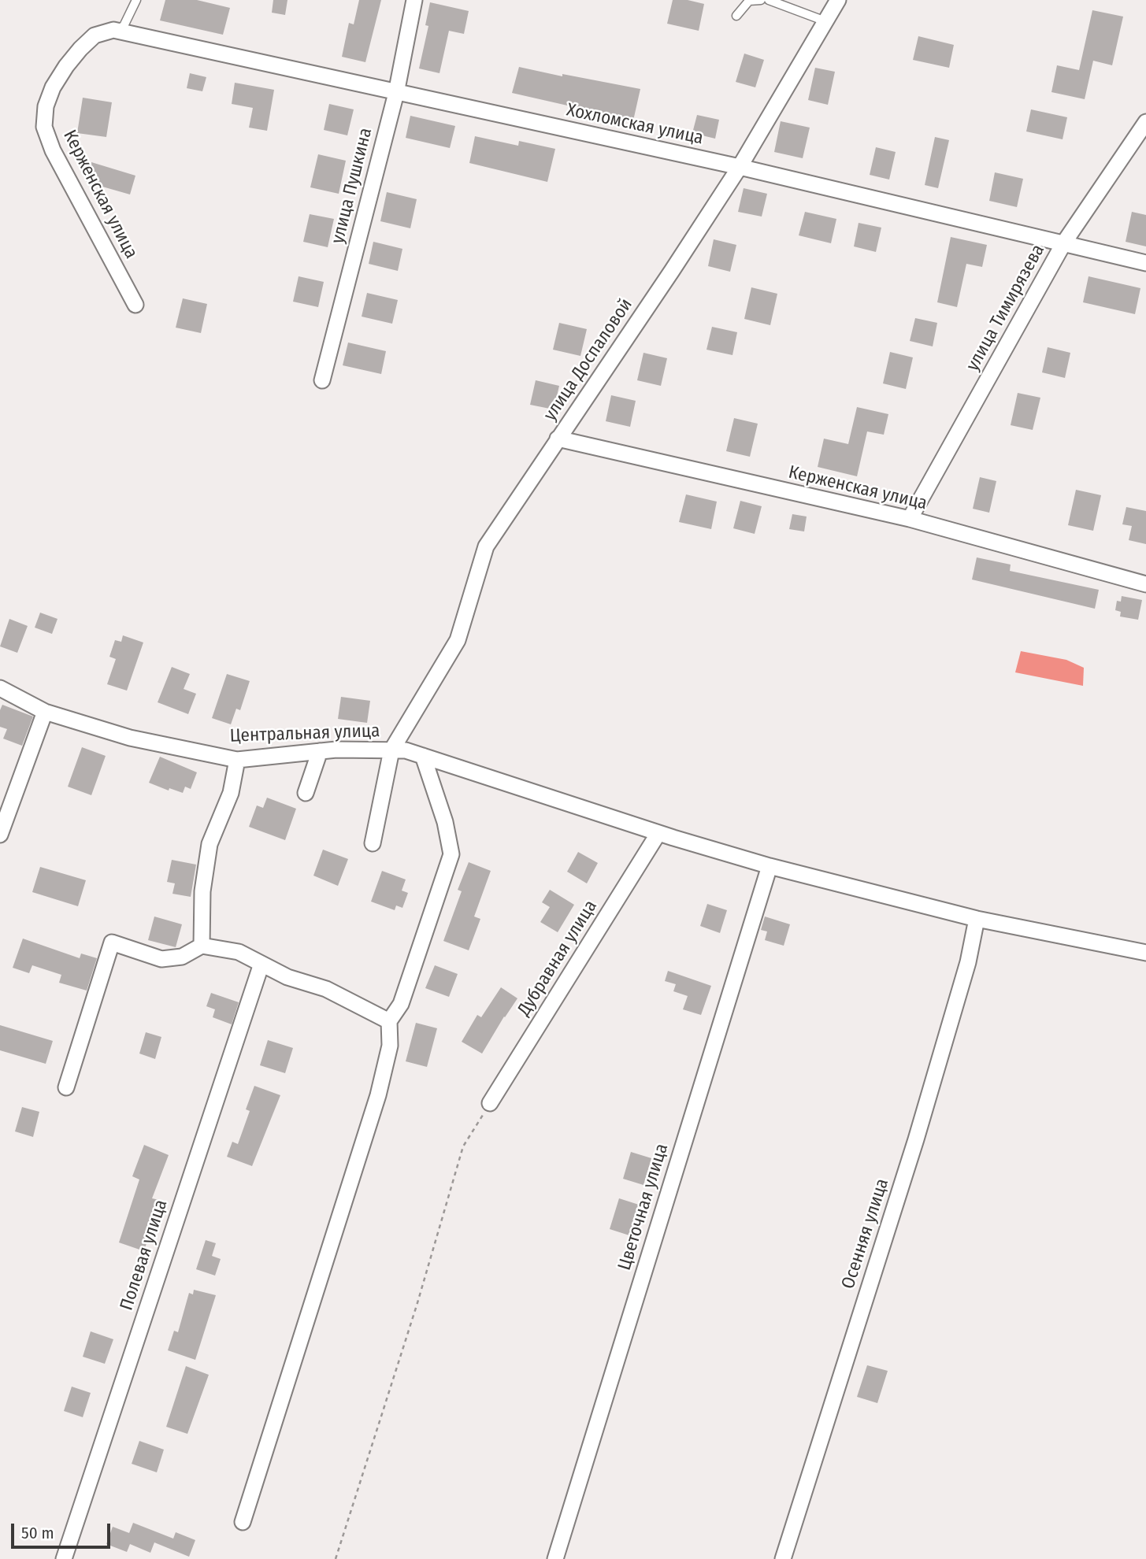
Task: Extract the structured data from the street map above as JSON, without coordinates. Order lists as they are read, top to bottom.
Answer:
{
  "streets": {
    "street": [
      "Хохломская улица",
      "улица Пушкина",
      "Керженская улица",
      "улица Тимирязева",
      "улица Доспаловой",
      "Центральная улица",
      "Дубравная улица",
      "Цветочная улица",
      "Осенняя улица",
      "Полевая улица"
    ]
  },
  "crossings": [
    ["Хохломская улица", "улица Пушкина"],
    ["Хохломская улица", "Керженская улица"],
    ["Хохломская улица", "улица Тимирязева"],
    ["Хохломская улица", "улица Доспаловой"],
    ["Керженская улица", "улица Тимирязева"],
    ["Керженская улица", "улица Доспаловой"],
    ["улица Доспаловой", "Центральная улица"],
    ["Центральная улица", "Дубравная улица"],
    ["Центральная улица", "Цветочная улица"],
    ["Центральная улица", "Осенняя улица"]
  ],
  "scale_bar": "50 m"
}
